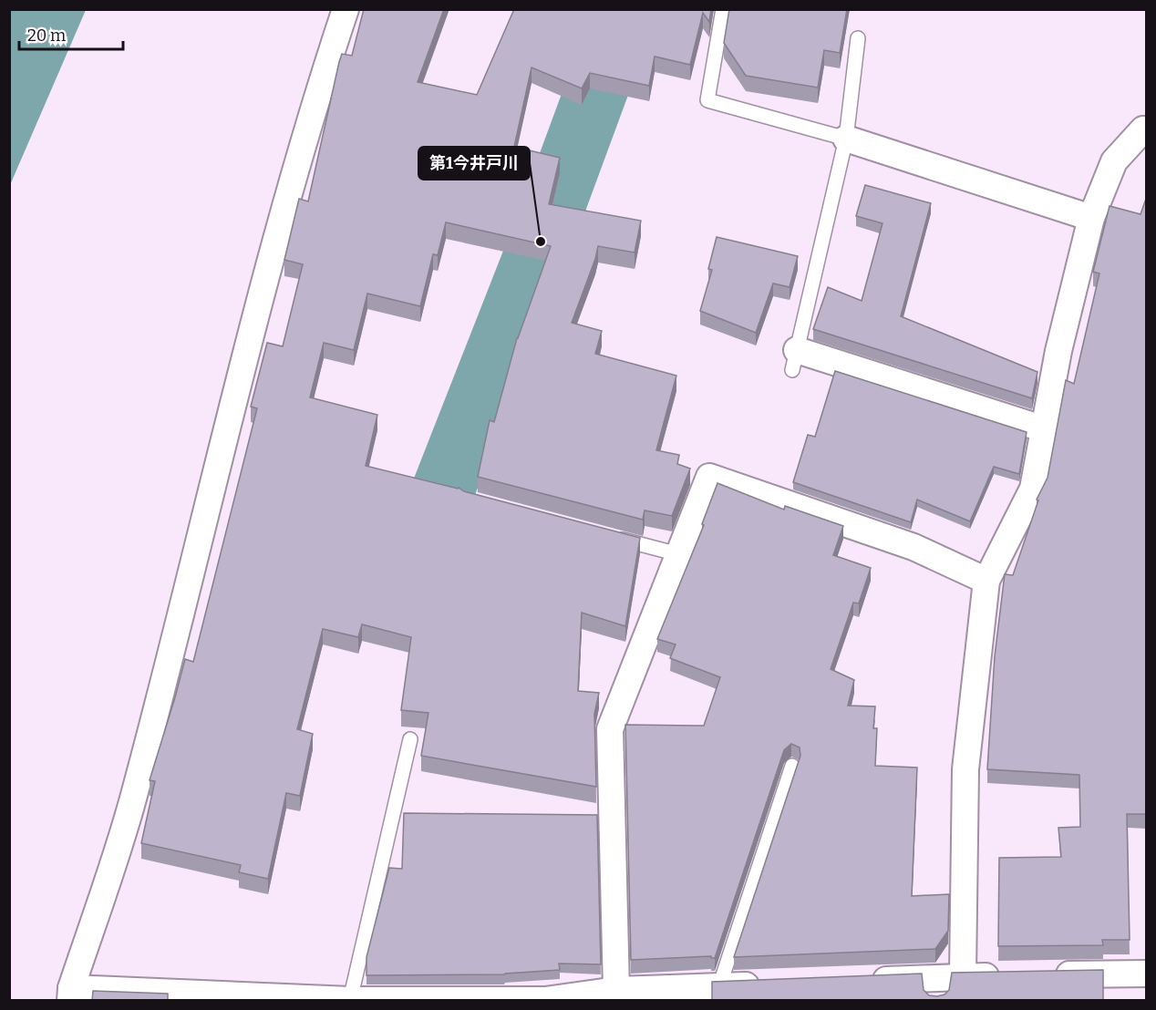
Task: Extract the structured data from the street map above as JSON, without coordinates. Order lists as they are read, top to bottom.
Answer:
{
  "places": ["第1今井戸川"],
  "scale_bar": "20 m"
}
